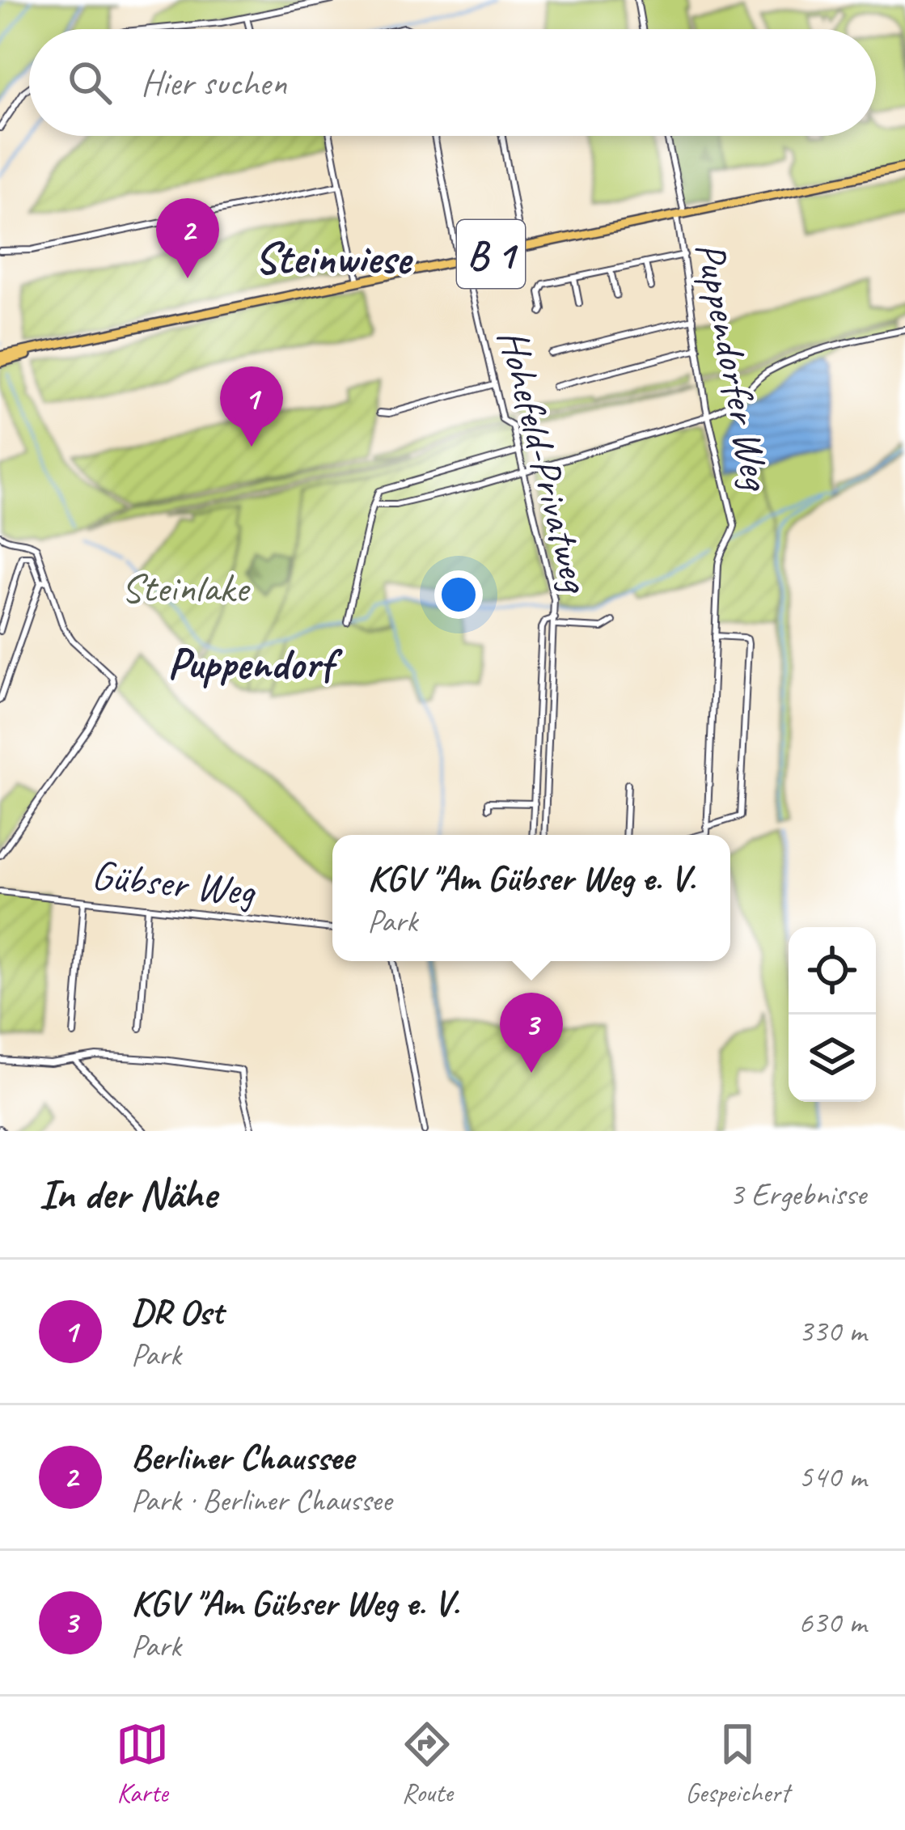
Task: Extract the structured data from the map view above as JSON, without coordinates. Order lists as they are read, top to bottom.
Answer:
{
  "streets": {
    "main road": ["B 1"],
    "street": ["Puppendorfer Weg", "Hohefeld-Privatweg", "Gübser Weg"]
  },
  "crossings": [
    ["B 1", "Puppendorfer Weg"],
    ["B 1", "Hohefeld-Privatweg"]
  ],
  "districts": ["Steinwiese", "Puppendorf"],
  "parks": ["Steinlake"],
  "page": {
    "search": "Hier suchen",
    "pins": ["2", "1", "3"],
    "popup": ["KGV \"Am Gübser Weg e. V.", "Park"],
    "heading": ["In der Nähe", "3 Ergebnisse"],
    "list": [
      {
        "mark": "1",
        "name": "DR Ost",
        "note": "Park",
        "value": "330 m"
      },
      {
        "mark": "2",
        "name": "Berliner Chaussee",
        "note": "Park · Berliner Chaussee",
        "value": "540 m"
      },
      {
        "mark": "3",
        "name": "KGV \"Am Gübser Weg e. V.",
        "note": "Park",
        "value": "630 m"
      }
    ],
    "nav": ["Karte", "Route", "Gespeichert"]
  }
}
